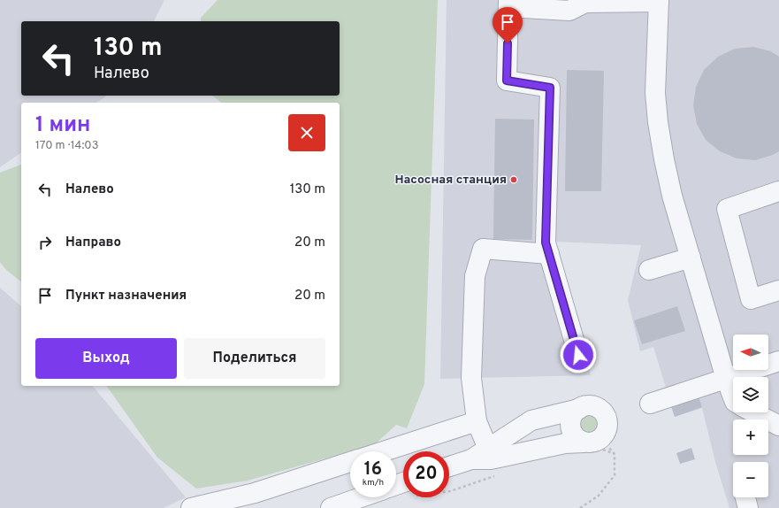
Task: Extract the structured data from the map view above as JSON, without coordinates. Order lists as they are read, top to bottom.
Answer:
{
  "places": ["Насосная станция"],
  "north": "left",
  "page": {
    "turn": ["130 m", "Налево"],
    "heading": ["1 мин", "170 m · 14:03"],
    "list": [
      {
        "name": "Налево",
        "value": "130 m"
      },
      {
        "name": "Направо",
        "value": "20 m"
      },
      {
        "name": "Пункт назначения",
        "value": "20 m"
      }
    ],
    "buttons": ["Выход", "Поделиться"],
    "map_buttons": ["+", "−"],
    "speed": "16 km/h",
    "limit": "20"
  }
}
